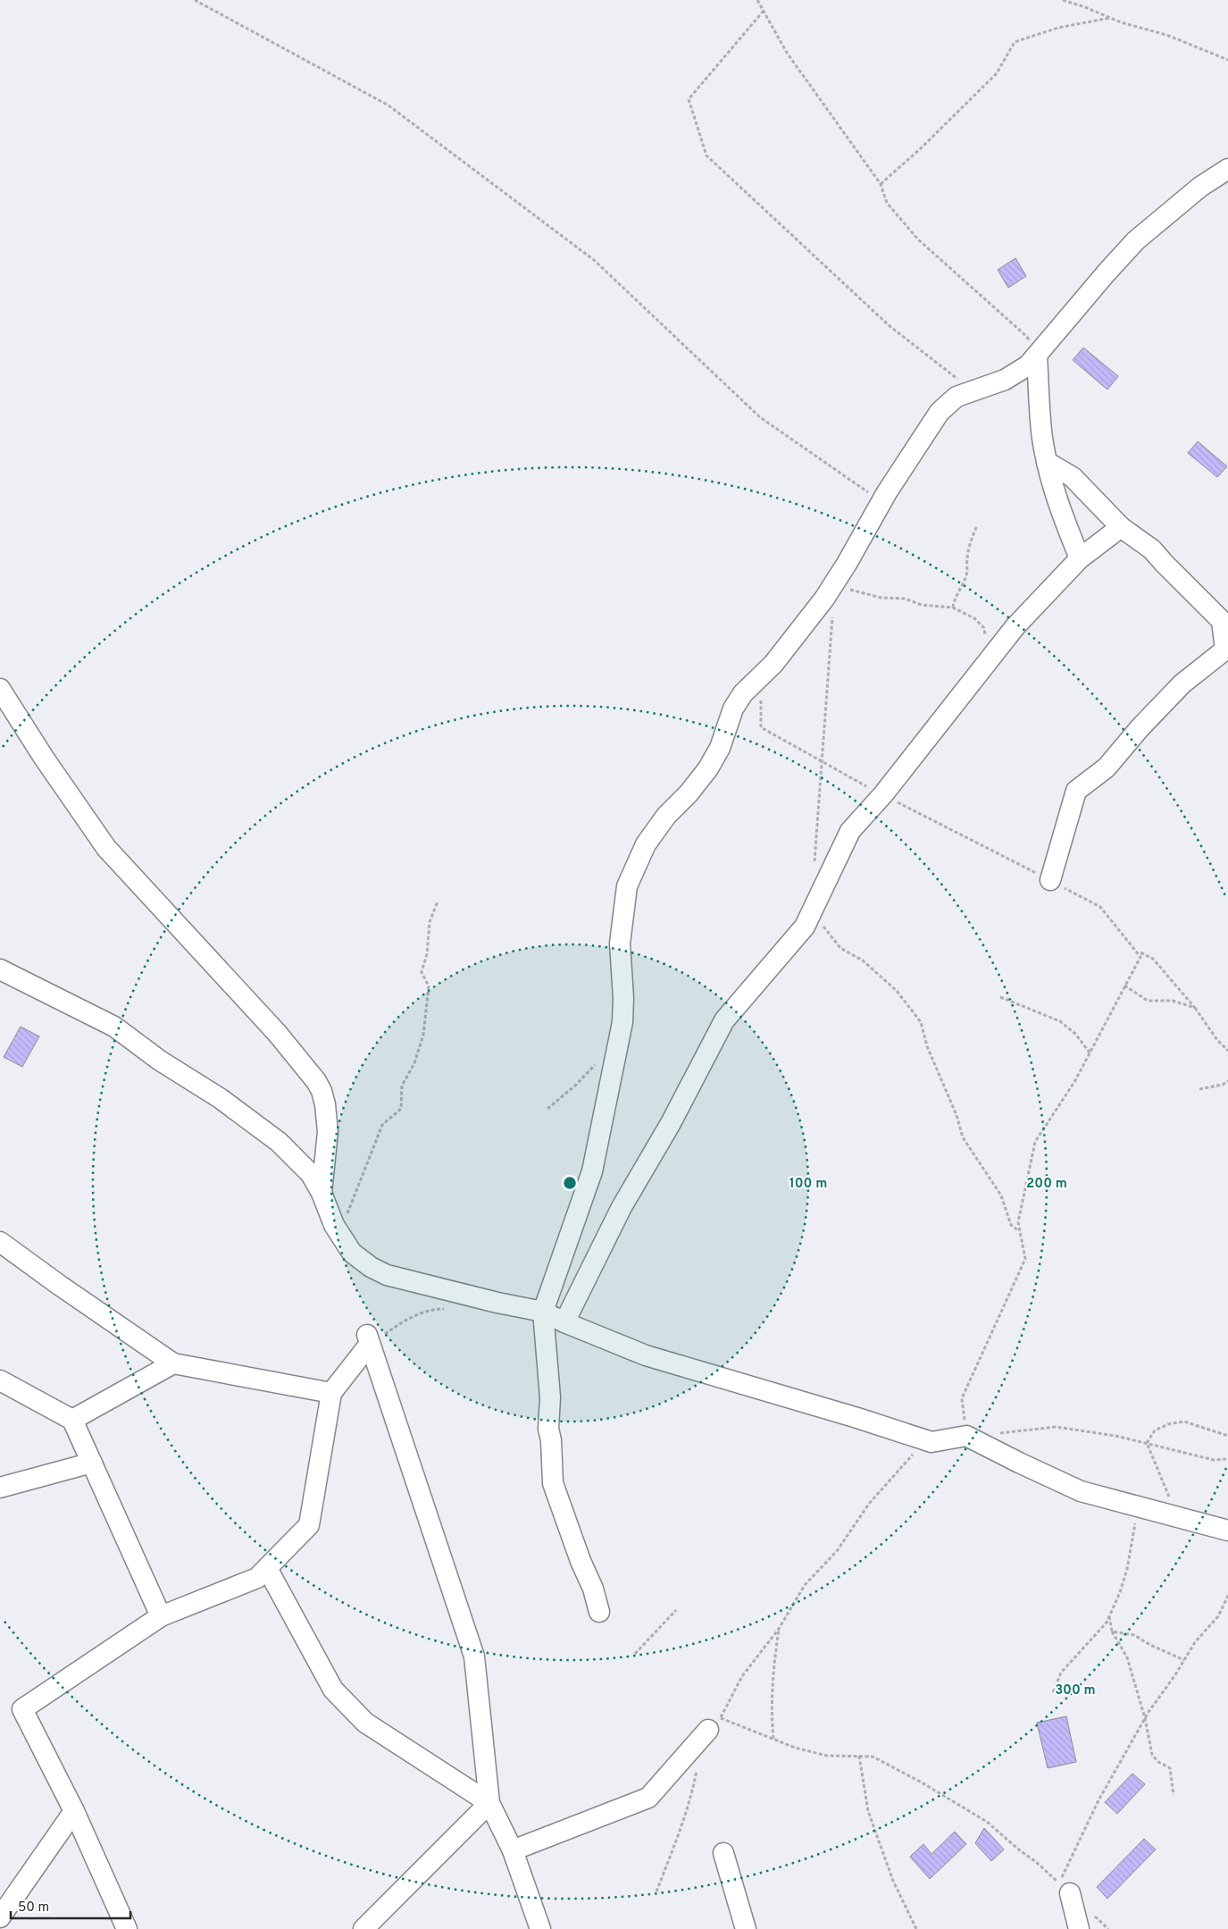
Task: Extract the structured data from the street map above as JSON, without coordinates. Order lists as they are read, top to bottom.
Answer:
{
  "scale_bar": "50 m",
  "rings": ["100 m", "200 m", "300 m"]
}
